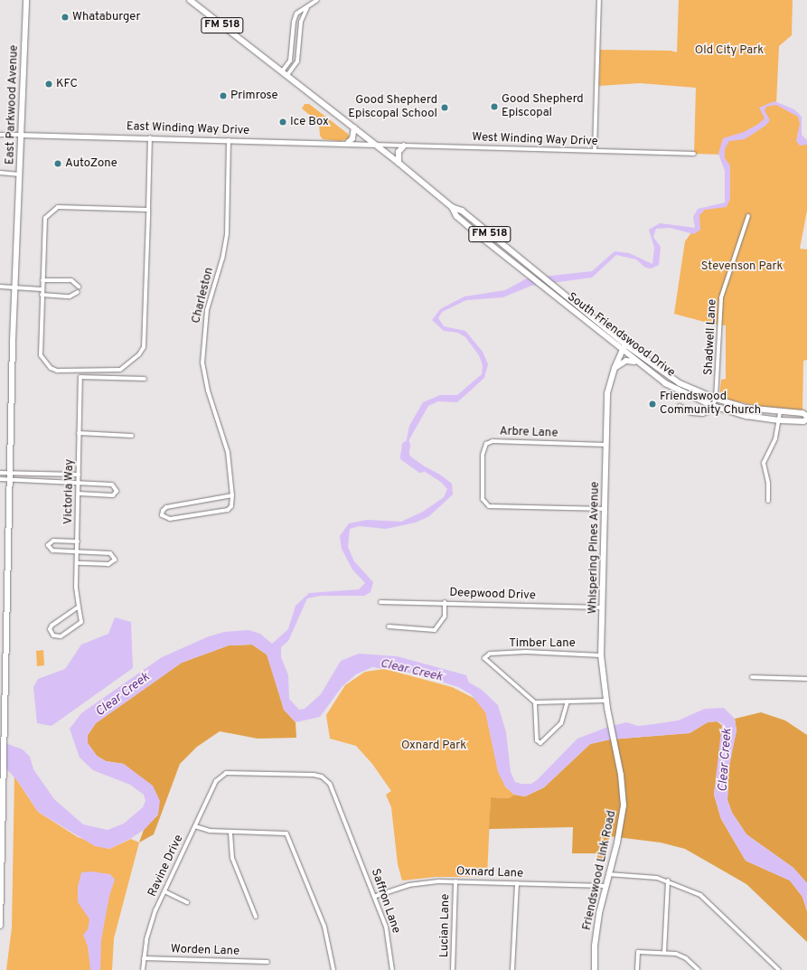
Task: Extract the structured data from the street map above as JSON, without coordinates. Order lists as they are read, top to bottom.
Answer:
{
  "streets": {
    "main road": [
      "FM 518",
      "East Parkwood Avenue",
      "South Friendswood Drive",
      "Whispering Pines Avenue",
      "Friendswood Link Road"
    ],
    "street": [
      "East Winding Way Drive",
      "West Winding Way Drive",
      "Charleston",
      "Shadwell Lane",
      "Arbre Lane",
      "Victoria Way",
      "Deepwood Drive",
      "Timber Lane",
      "Ravine Drive",
      "Oxnard Lane",
      "Saffron Lane",
      "Lucian Lane",
      "Worden Lane"
    ]
  },
  "crossings": [
    ["East Parkwood Avenue", "East Winding Way Drive"],
    ["East Winding Way Drive", "West Winding Way Drive"],
    ["East Winding Way Drive", "Charleston"],
    ["East Winding Way Drive", "South Friendswood Drive"],
    ["West Winding Way Drive", "South Friendswood Drive"],
    ["South Friendswood Drive", "Shadwell Lane"],
    ["South Friendswood Drive", "Whispering Pines Avenue"],
    ["Arbre Lane", "Whispering Pines Avenue"],
    ["Whispering Pines Avenue", "Deepwood Drive"],
    ["Whispering Pines Avenue", "Timber Lane"],
    ["Whispering Pines Avenue", "Friendswood Link Road"],
    ["Ravine Drive", "Saffron Lane"],
    ["Ravine Drive", "Worden Lane"],
    ["Friendswood Link Road", "Oxnard Lane"],
    ["Oxnard Lane", "Saffron Lane"],
    ["Oxnard Lane", "Lucian Lane"]
  ],
  "water": ["Clear Creek"],
  "parks": ["Old City Park", "Stevenson Park", "Oxnard Park"],
  "places": [
    "Whataburger",
    "KFC",
    "Primrose",
    "Good Shepherd Episcopal",
    "Good Shepherd Episcopal School",
    "Ice Box",
    "AutoZone",
    "Friendswood Community Church"
  ]
}
